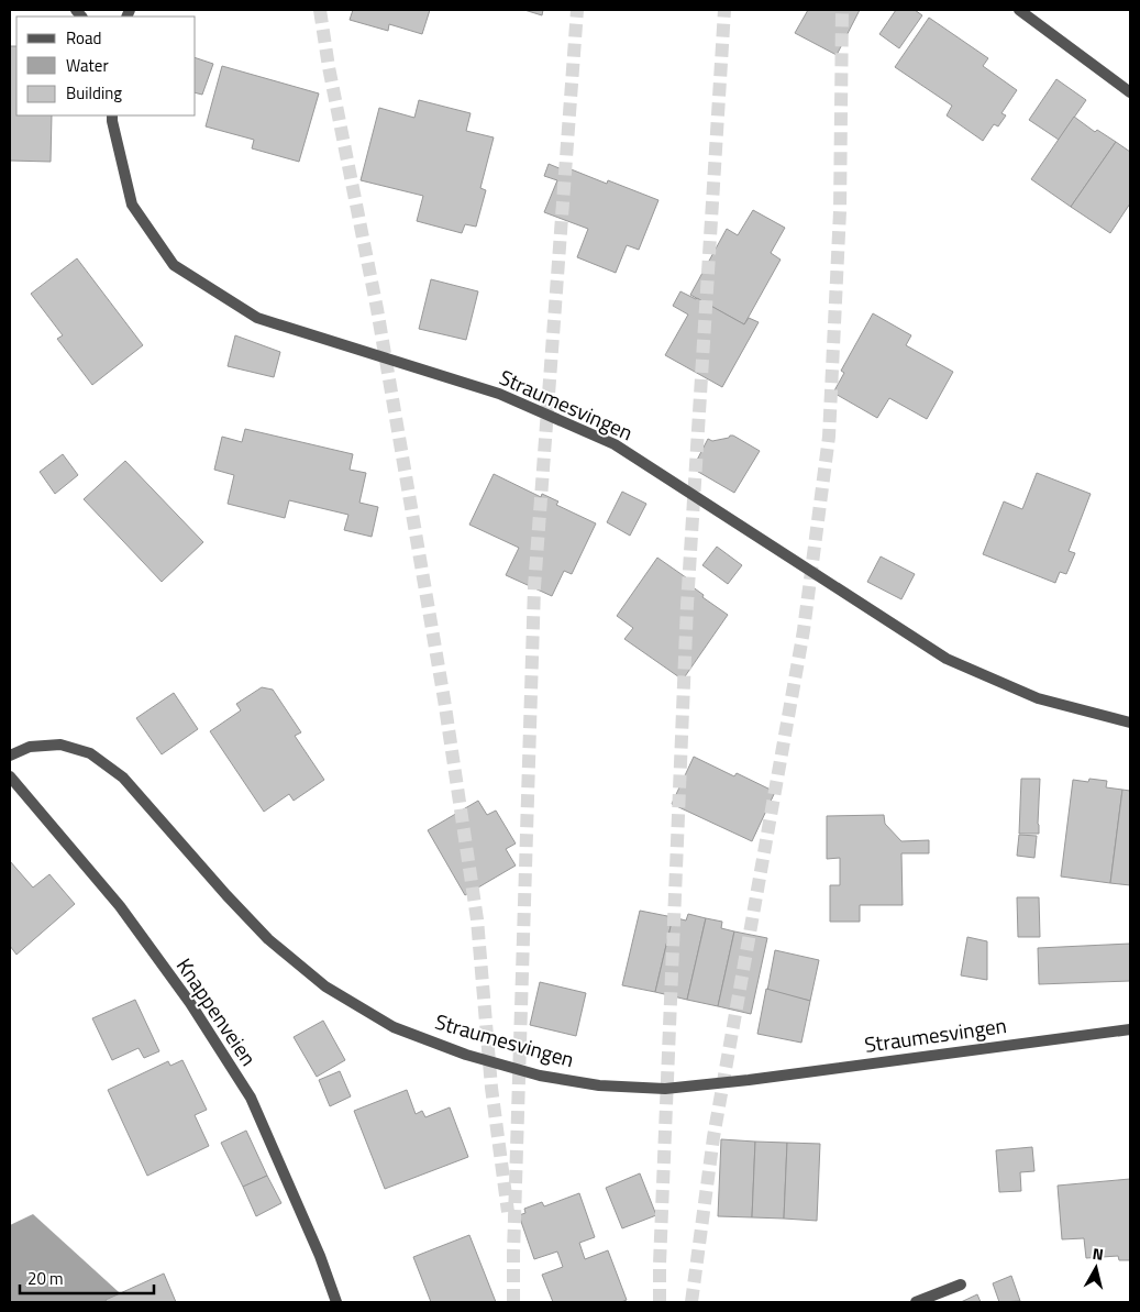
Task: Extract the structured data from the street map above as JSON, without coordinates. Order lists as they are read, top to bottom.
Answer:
{
  "streets": {
    "street": ["Straumesvingen", "Knappenveien"]
  },
  "legend": ["Road", "Water", "Building"],
  "scale_bar": "20 m",
  "north": "top"
}
